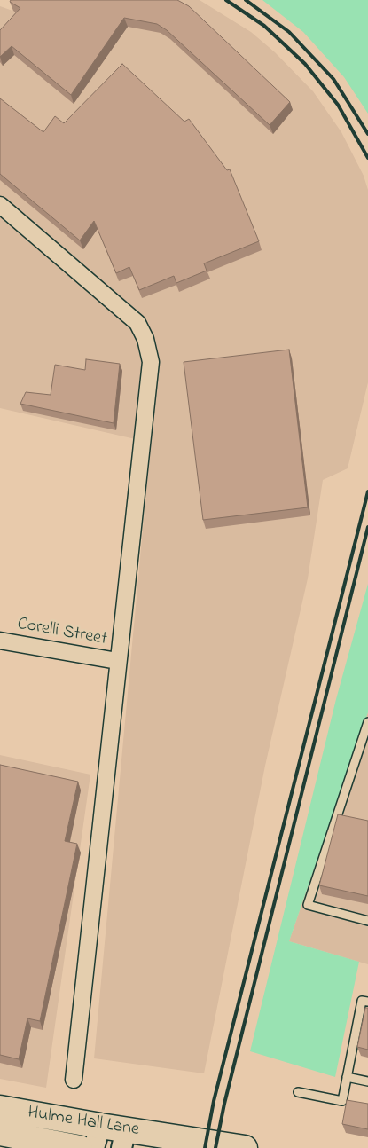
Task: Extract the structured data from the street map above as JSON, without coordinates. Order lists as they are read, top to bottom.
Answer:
{
  "streets": {
    "highway": ["Hulme Hall Lane"],
    "street": ["Corelli Street"]
  }
}
